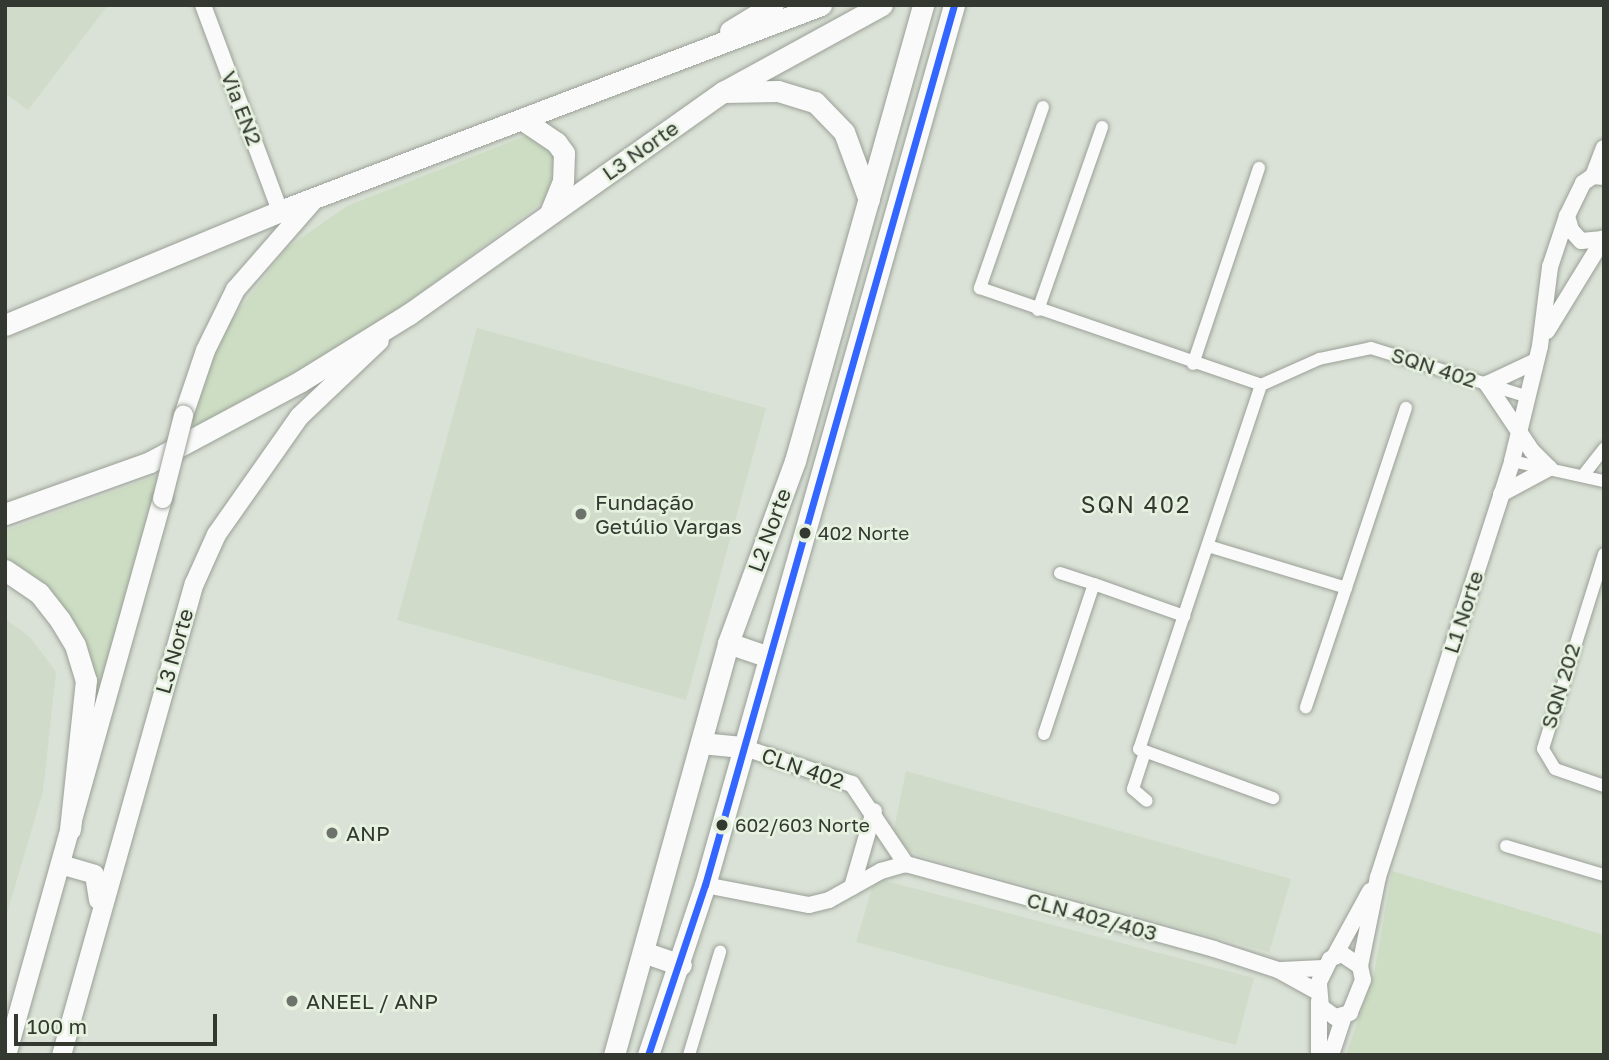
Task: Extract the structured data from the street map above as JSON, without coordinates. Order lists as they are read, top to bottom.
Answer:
{
  "streets": {
    "main road": ["L3 Norte", "L2 Norte"],
    "street": [
      "Via EN2",
      "SQN 402",
      "L1 Norte",
      "SQN 202",
      "CLN 402",
      "CLN 402/403"
    ]
  },
  "crossings": [
    ["SQN 402", "L1 Norte"],
    ["L2 Norte", "CLN 402"],
    ["L1 Norte", "CLN 402/403"],
    ["CLN 402", "CLN 402/403"]
  ],
  "districts": ["SQN 402"],
  "places": [
    "Fundação Getúlio Vargas",
    "402 Norte",
    "602/603 Norte",
    "ANP",
    "ANEEL / ANP"
  ],
  "scale_bar": "100 m"
}
